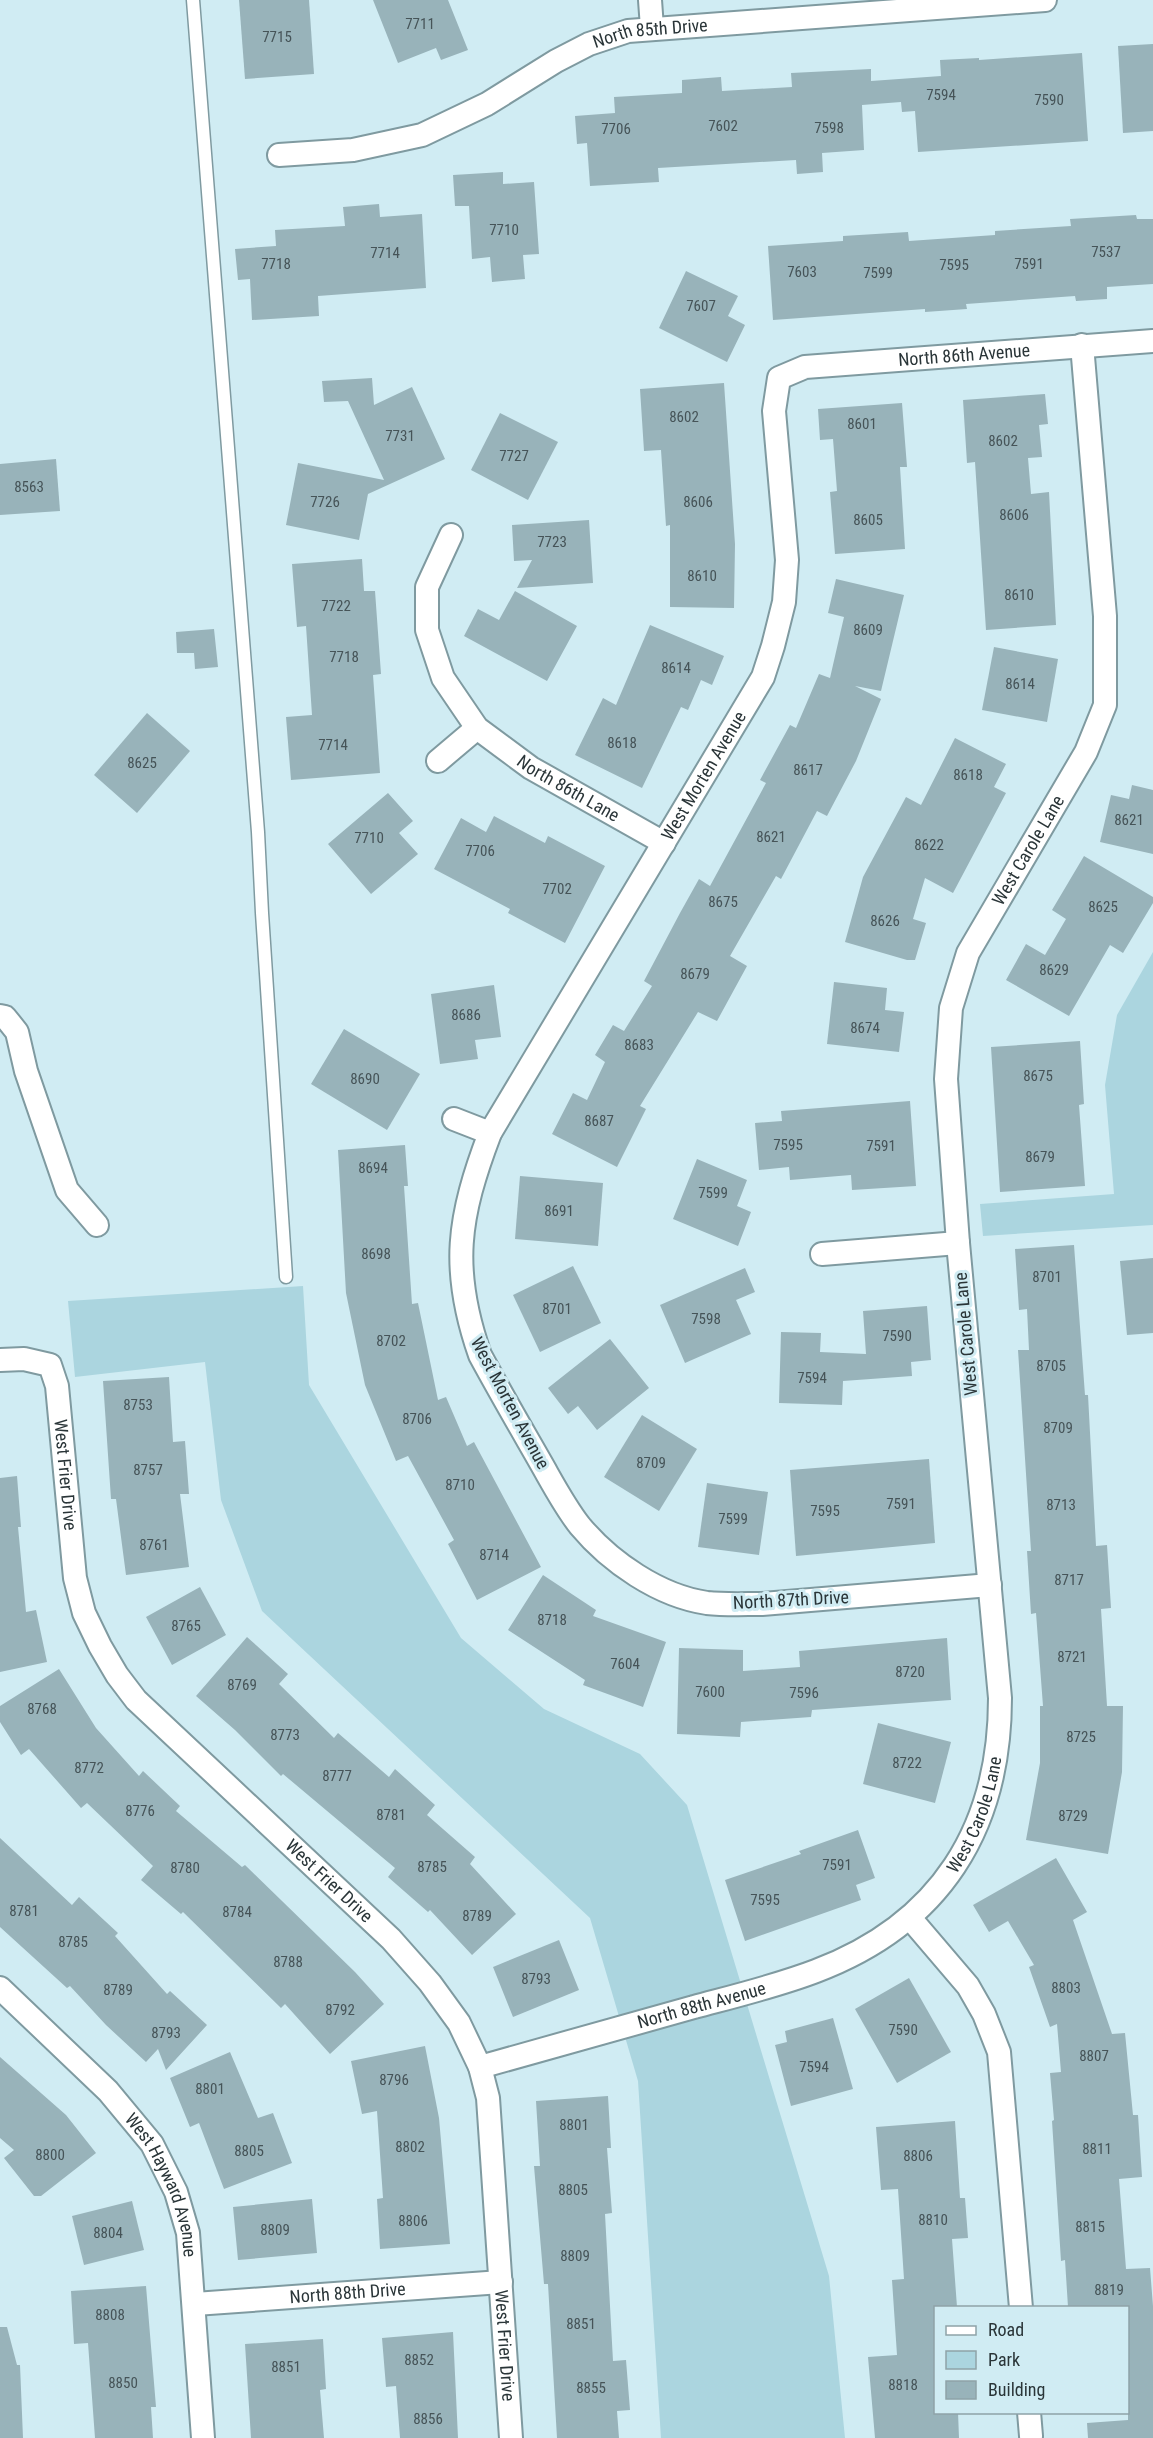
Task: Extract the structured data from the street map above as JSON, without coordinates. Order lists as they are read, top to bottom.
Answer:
{
  "streets": {
    "street": [
      "North 85th Drive",
      "North 86th Avenue",
      "West Morten Avenue",
      "North 86th Lane",
      "West Carole Lane",
      "West Frier Drive",
      "North 87th Drive",
      "North 88th Avenue",
      "West Hayward Avenue",
      "North 88th Drive"
    ]
  },
  "crossings": [
    ["North 86th Avenue", "West Morten Avenue"],
    ["North 86th Avenue", "West Carole Lane"],
    ["West Morten Avenue", "North 86th Lane"],
    ["West Morten Avenue", "North 87th Drive"],
    ["West Carole Lane", "North 87th Drive"],
    ["West Carole Lane", "North 88th Avenue"],
    ["West Frier Drive", "North 88th Avenue"],
    ["West Frier Drive", "North 88th Drive"],
    ["West Hayward Avenue", "North 88th Drive"]
  ],
  "house_numbers": [
    "7711",
    "7715",
    "7594",
    "7590",
    "7602",
    "7598",
    "7706",
    "7710",
    "7537",
    "7714",
    "7718",
    "7591",
    "7595",
    "7603",
    "7599",
    "7607",
    "8602",
    "8601",
    "7731",
    "8602",
    "7727",
    "8563",
    "7726",
    "8606",
    "8606",
    "8605",
    "7723",
    "8610",
    "8610",
    "7722",
    "8609",
    "7718",
    "8614",
    "8614",
    "8618",
    "7714",
    "8625",
    "8617",
    "8618",
    "8621",
    "8621",
    "7710",
    "8622",
    "7706",
    "7702",
    "8675",
    "8625",
    "8626",
    "8629",
    "8679",
    "8686",
    "8674",
    "8683",
    "8675",
    "8690",
    "8687",
    "7595",
    "7591",
    "8679",
    "8694",
    "7599",
    "8691",
    "8698",
    "8701",
    "8701",
    "7598",
    "7590",
    "8702",
    "8705",
    "7594",
    "8753",
    "8706",
    "8709",
    "8709",
    "8757",
    "8710",
    "7591",
    "8713",
    "7595",
    "7599",
    "8761",
    "8714",
    "8717",
    "8718",
    "8765",
    "8721",
    "7604",
    "8720",
    "8769",
    "7600",
    "7596",
    "8768",
    "8773",
    "8725",
    "8722",
    "8772",
    "8777",
    "8776",
    "8781",
    "8729",
    "7591",
    "8785",
    "8780",
    "7595",
    "8781",
    "8784",
    "8789",
    "8785",
    "8788",
    "8793",
    "8803",
    "8789",
    "8792",
    "7590",
    "8793",
    "8807",
    "7594",
    "8796",
    "8801",
    "8801",
    "8802",
    "8811",
    "8805",
    "8800",
    "8806",
    "8805",
    "8810",
    "8806",
    "8815",
    "8809",
    "8804",
    "8809",
    "8819",
    "8808",
    "8851",
    "8852",
    "8851",
    "8850",
    "8818",
    "8855",
    "8856"
  ],
  "legend": ["Road", "Park", "Building"]
}
